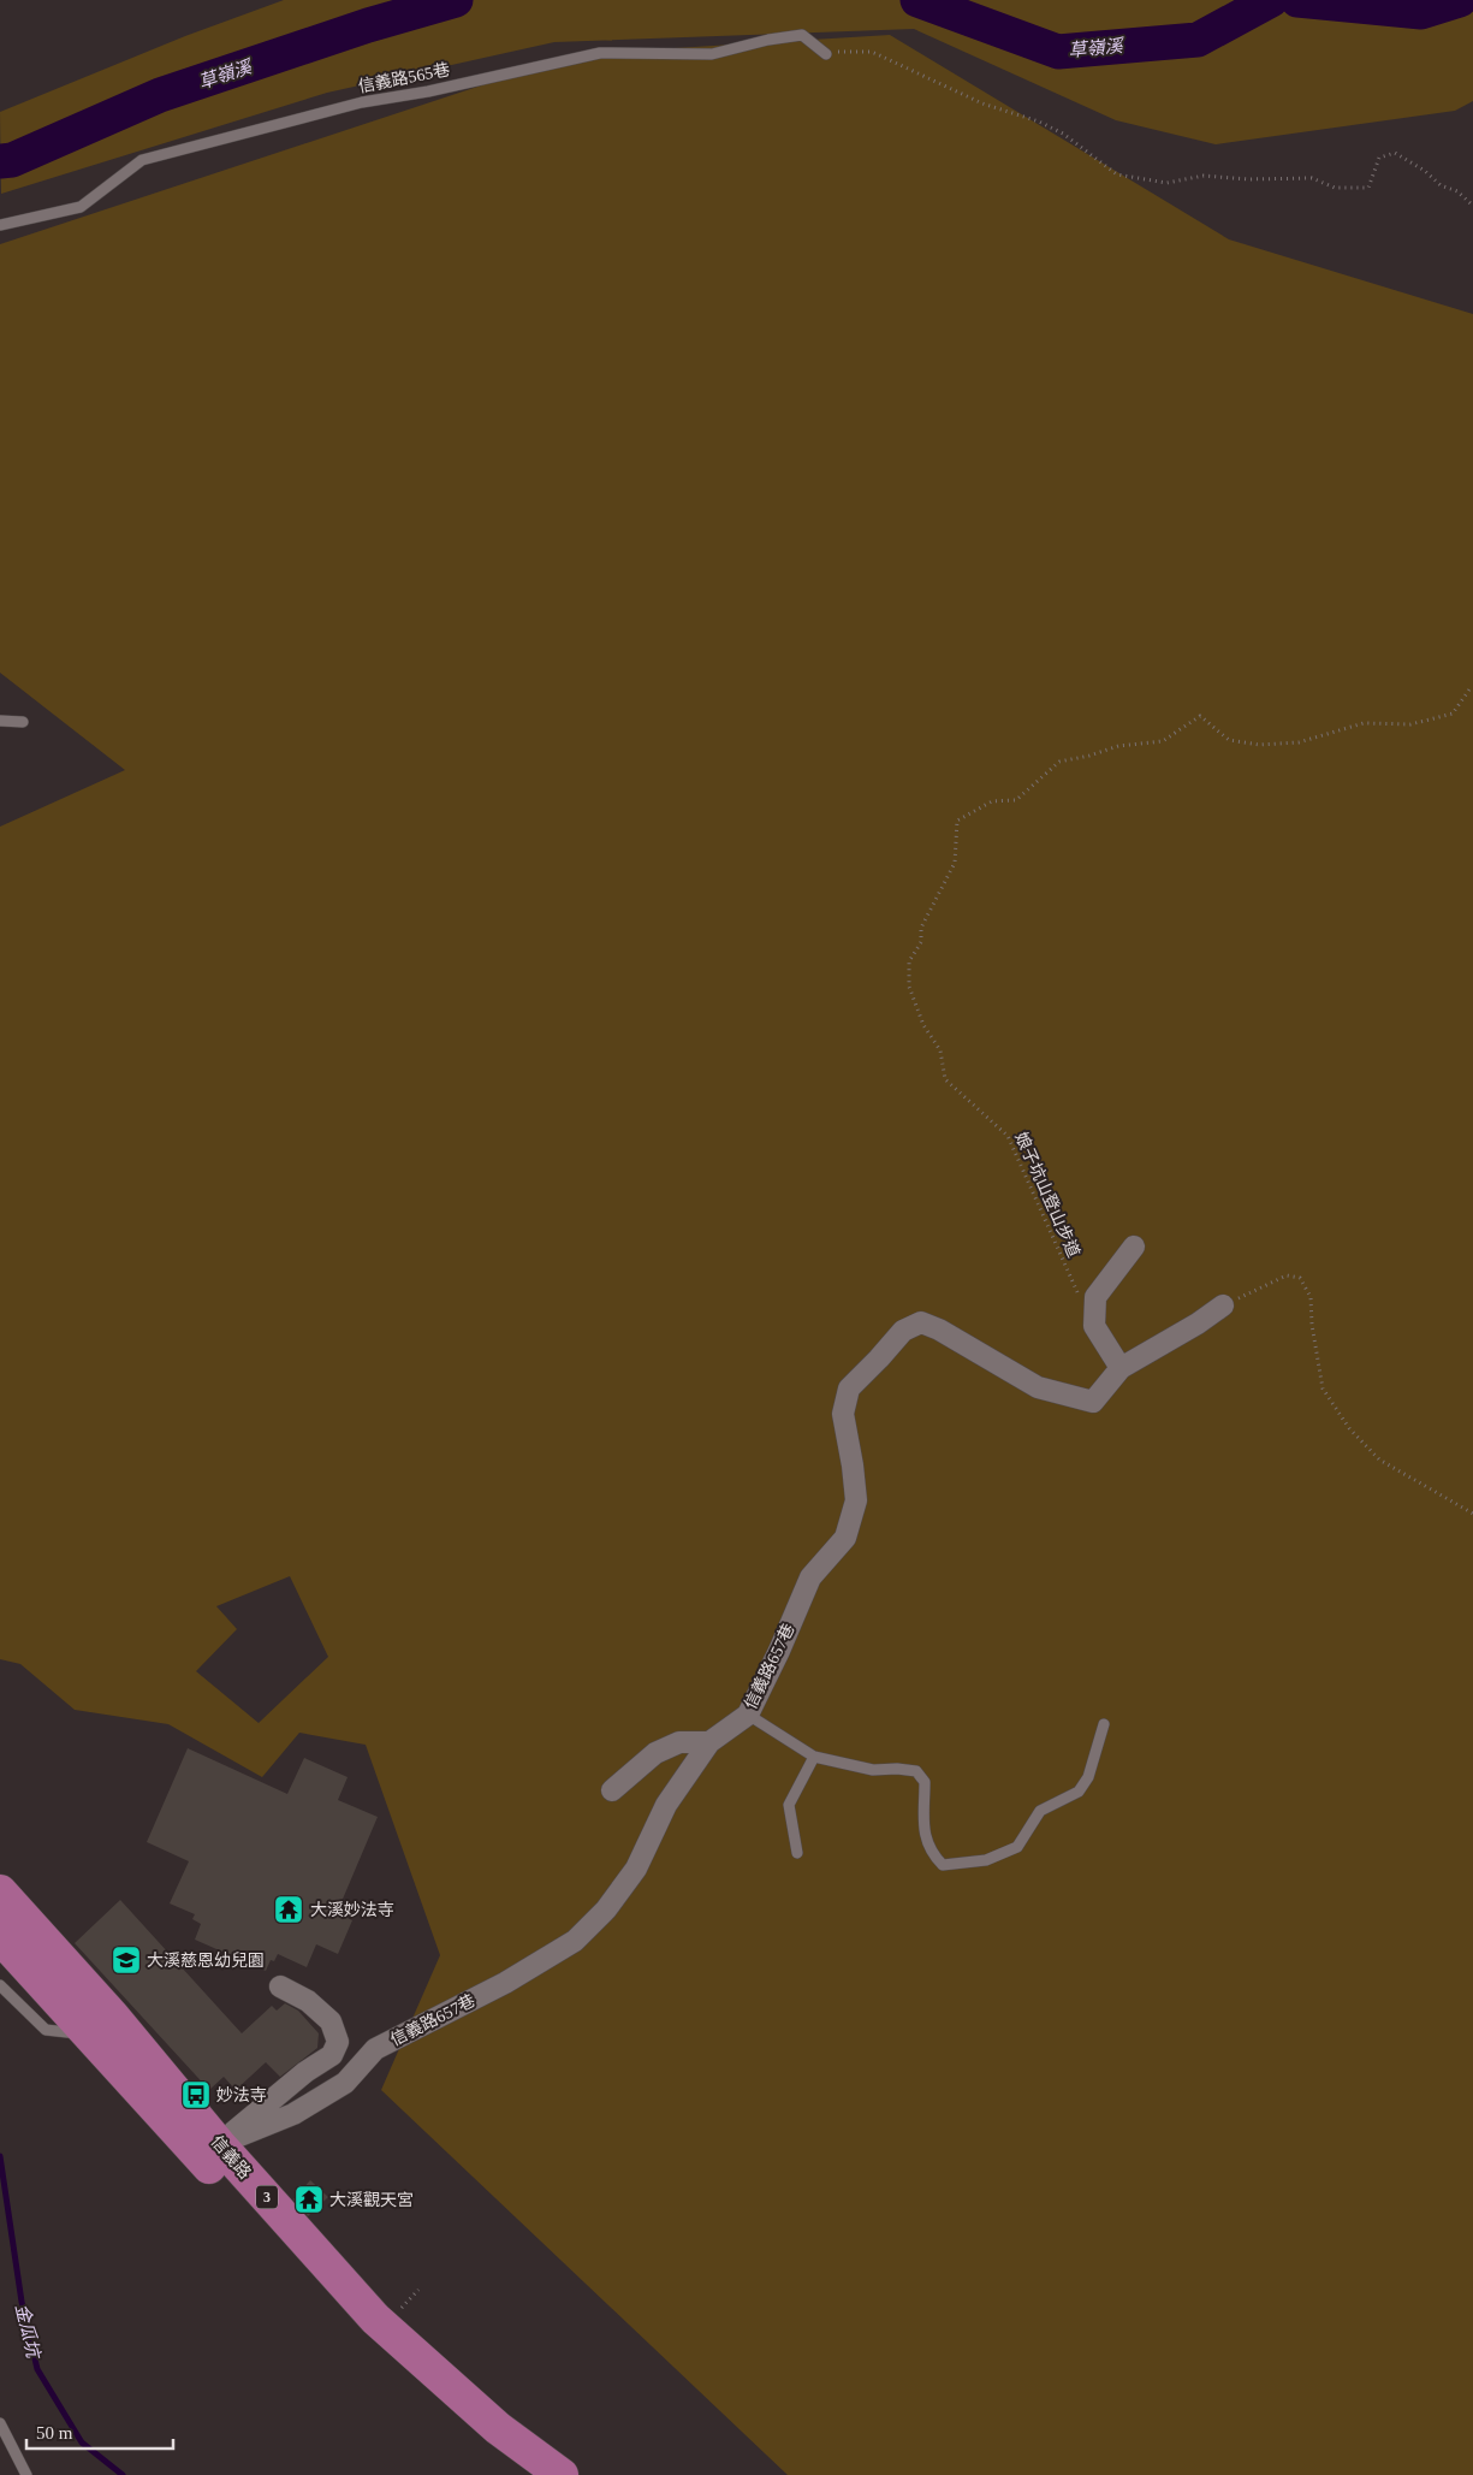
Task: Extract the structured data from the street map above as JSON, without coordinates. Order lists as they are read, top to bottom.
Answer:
{
  "streets": {
    "main road": ["信義路", "3"],
    "street": ["信義路657巷"],
    "lane": ["信義路565巷"],
    "path": ["娘子坑山登山步道"]
  },
  "crossings": [
    ["信義路657巷", "信義路"]
  ],
  "water": ["草嶺溪", "金瓜坑"],
  "places": {
    "temple": ["大溪妙法寺", "大溪觀天宮"],
    "school or university": ["大溪慈恩幼兒園"],
    "bus stop": ["妙法寺"]
  },
  "scale_bar": "50 m"
}
